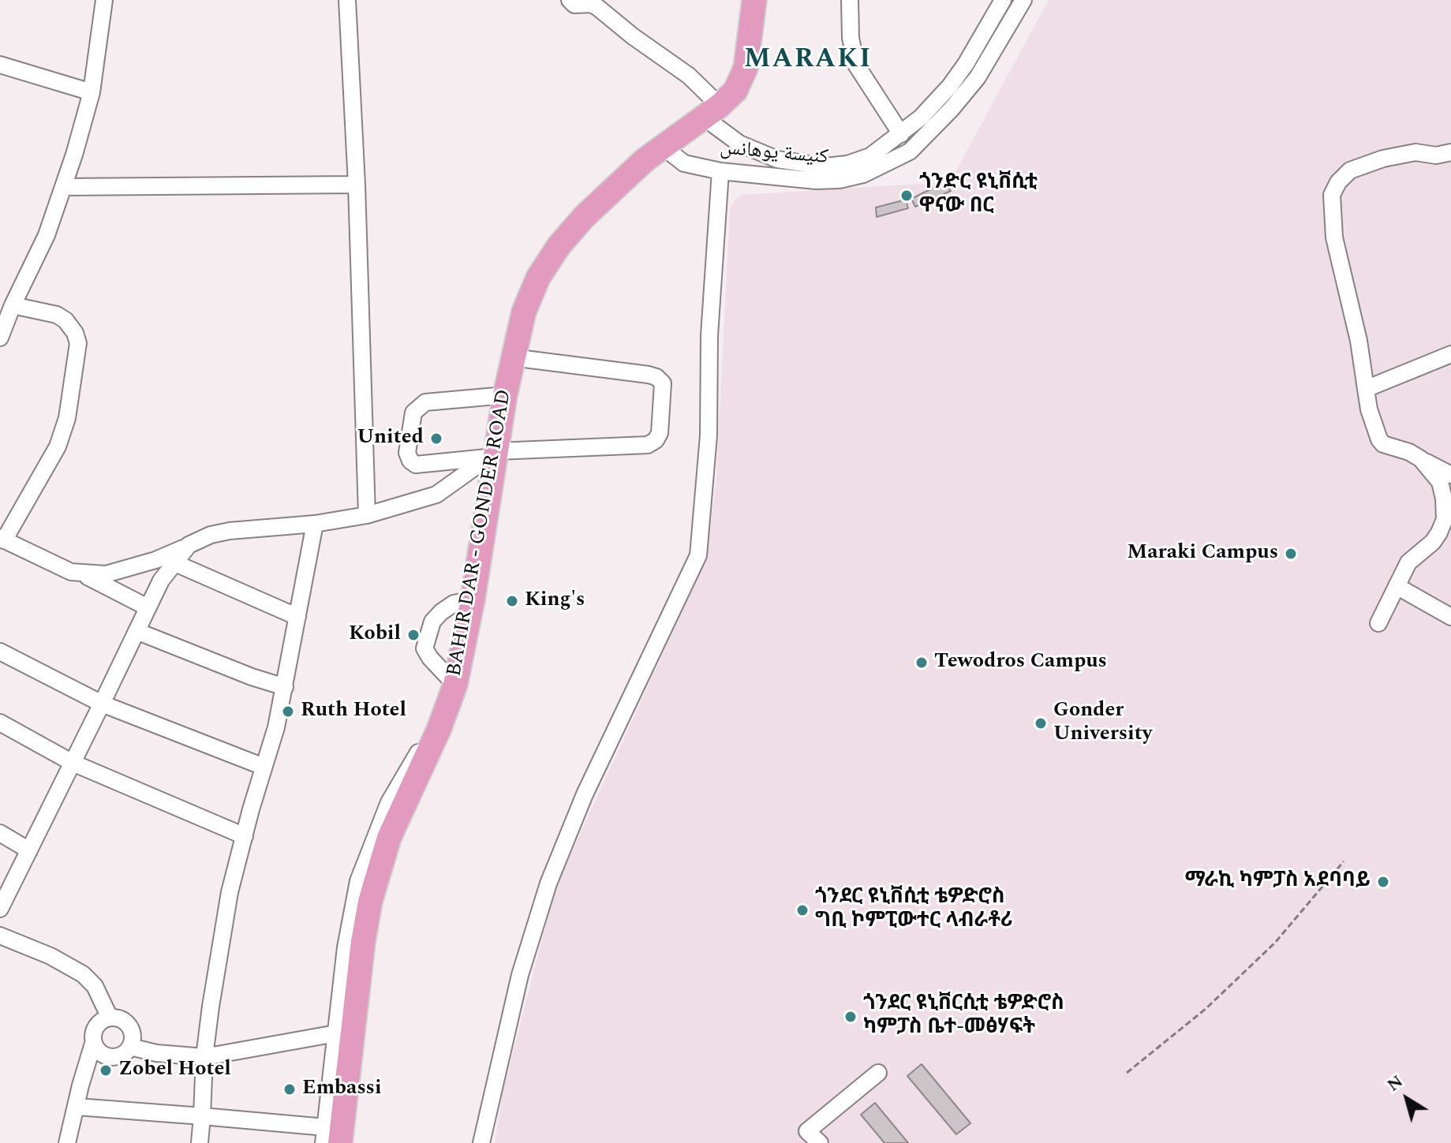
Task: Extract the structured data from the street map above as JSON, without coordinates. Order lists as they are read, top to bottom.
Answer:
{
  "streets": {
    "highway": ["BAHIR DAR - GONDER ROAD"],
    "street": ["كنيسة يوهانس"]
  },
  "crossings": [
    ["كنيسة يوهانس", "BAHIR DAR - GONDER ROAD"]
  ],
  "districts": ["MARAKI"],
  "places": [
    "ጎንድር ዩኒቨሲቲ ዋናው በር",
    "United",
    "Maraki Campus",
    "King's",
    "Kobil",
    "Tewodros Campus",
    "Ruth Hotel",
    "Gonder University",
    "ማራኪ ካምፓስ አደባባይ",
    "ጎንደር ዩኒቨሲቲ ቴዎድሮስ ግቢ ኮምፒውተር ላብራቶሪ",
    "ጎንደር ዩኒቨርሲቲ ቴዎድሮስ ካምፓስ ቤተ-መፅሃፍት",
    "Zobel Hotel",
    "Embassi"
  ],
  "north": "top left"
}
